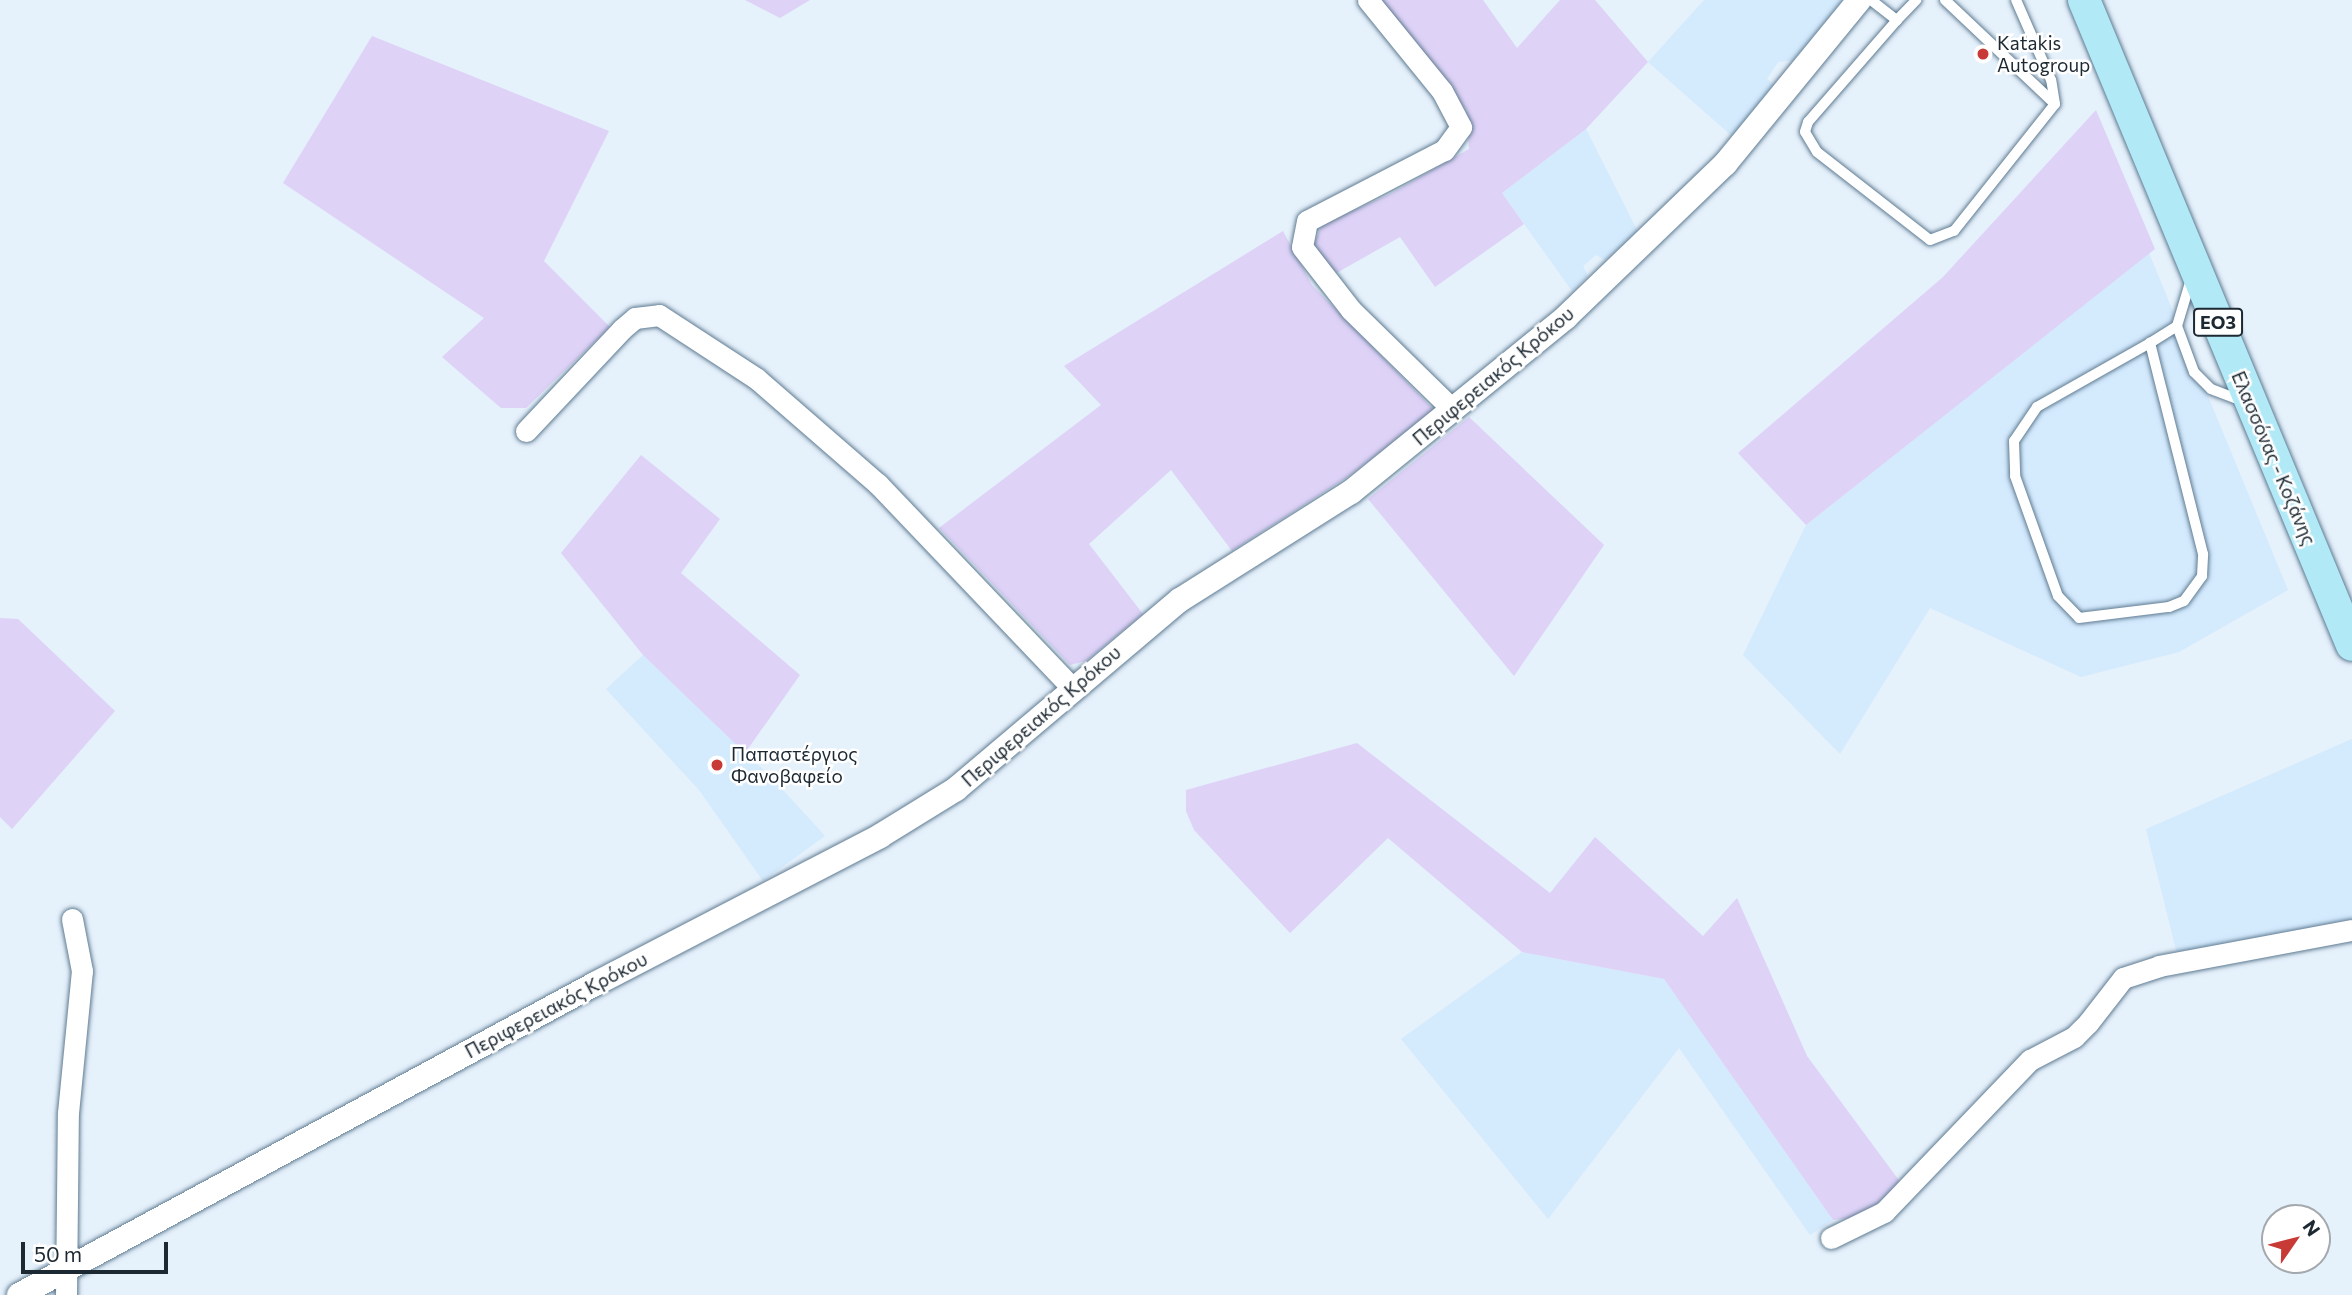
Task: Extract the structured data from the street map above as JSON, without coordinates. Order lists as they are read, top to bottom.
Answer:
{
  "streets": {
    "main road": ["ΕΟ3", "Ελασσόνας - Κοζάνης"],
    "street": ["Περιφερειακός Κρόκου"]
  },
  "places": ["Katakis Autogroup", "Παπαστέργιος Φανοβαφείο"],
  "scale_bar": "50 m",
  "north": "top right"
}
